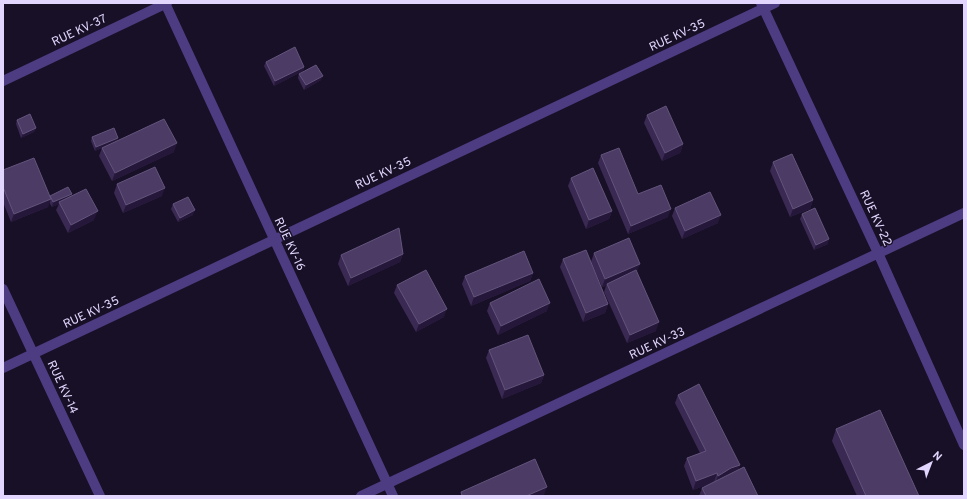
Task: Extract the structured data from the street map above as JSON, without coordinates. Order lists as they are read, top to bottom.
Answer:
{
  "streets": {
    "street": [
      "RUE KV-37",
      "RUE KV-35",
      "RUE KV-22",
      "RUE KV-16",
      "RUE KV-33",
      "RUE KV-14"
    ]
  },
  "crossings": [
    ["RUE KV-37", "RUE KV-16"],
    ["RUE KV-35", "RUE KV-22"],
    ["RUE KV-35", "RUE KV-16"],
    ["RUE KV-35", "RUE KV-14"],
    ["RUE KV-22", "RUE KV-33"],
    ["RUE KV-16", "RUE KV-33"]
  ],
  "north": "top right"
}
